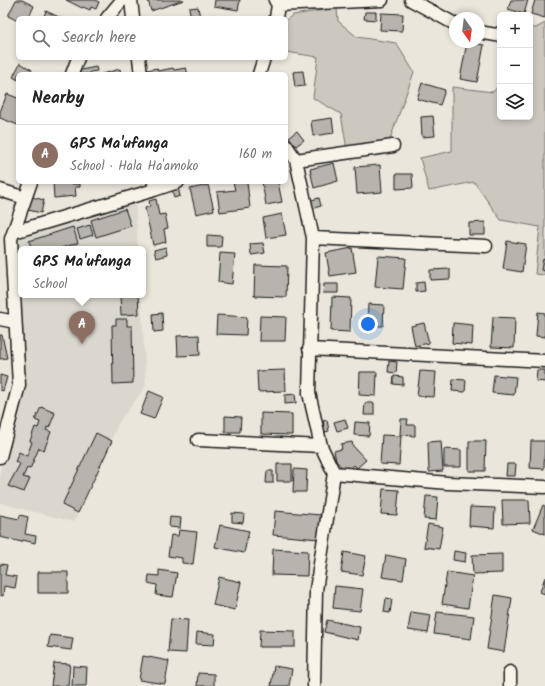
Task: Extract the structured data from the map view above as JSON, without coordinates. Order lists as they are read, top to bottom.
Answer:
{
  "north": "bottom",
  "page": {
    "map_buttons": ["+", "−"],
    "search": "Search here",
    "heading": "Nearby",
    "list": [
      {
        "mark": "A",
        "name": "GPS Ma'ufanga",
        "note": "School · Hala Ha'amoko",
        "value": "160 m"
      }
    ],
    "popup": ["GPS Ma'ufanga", "School"],
    "pins": "A"
  }
}
